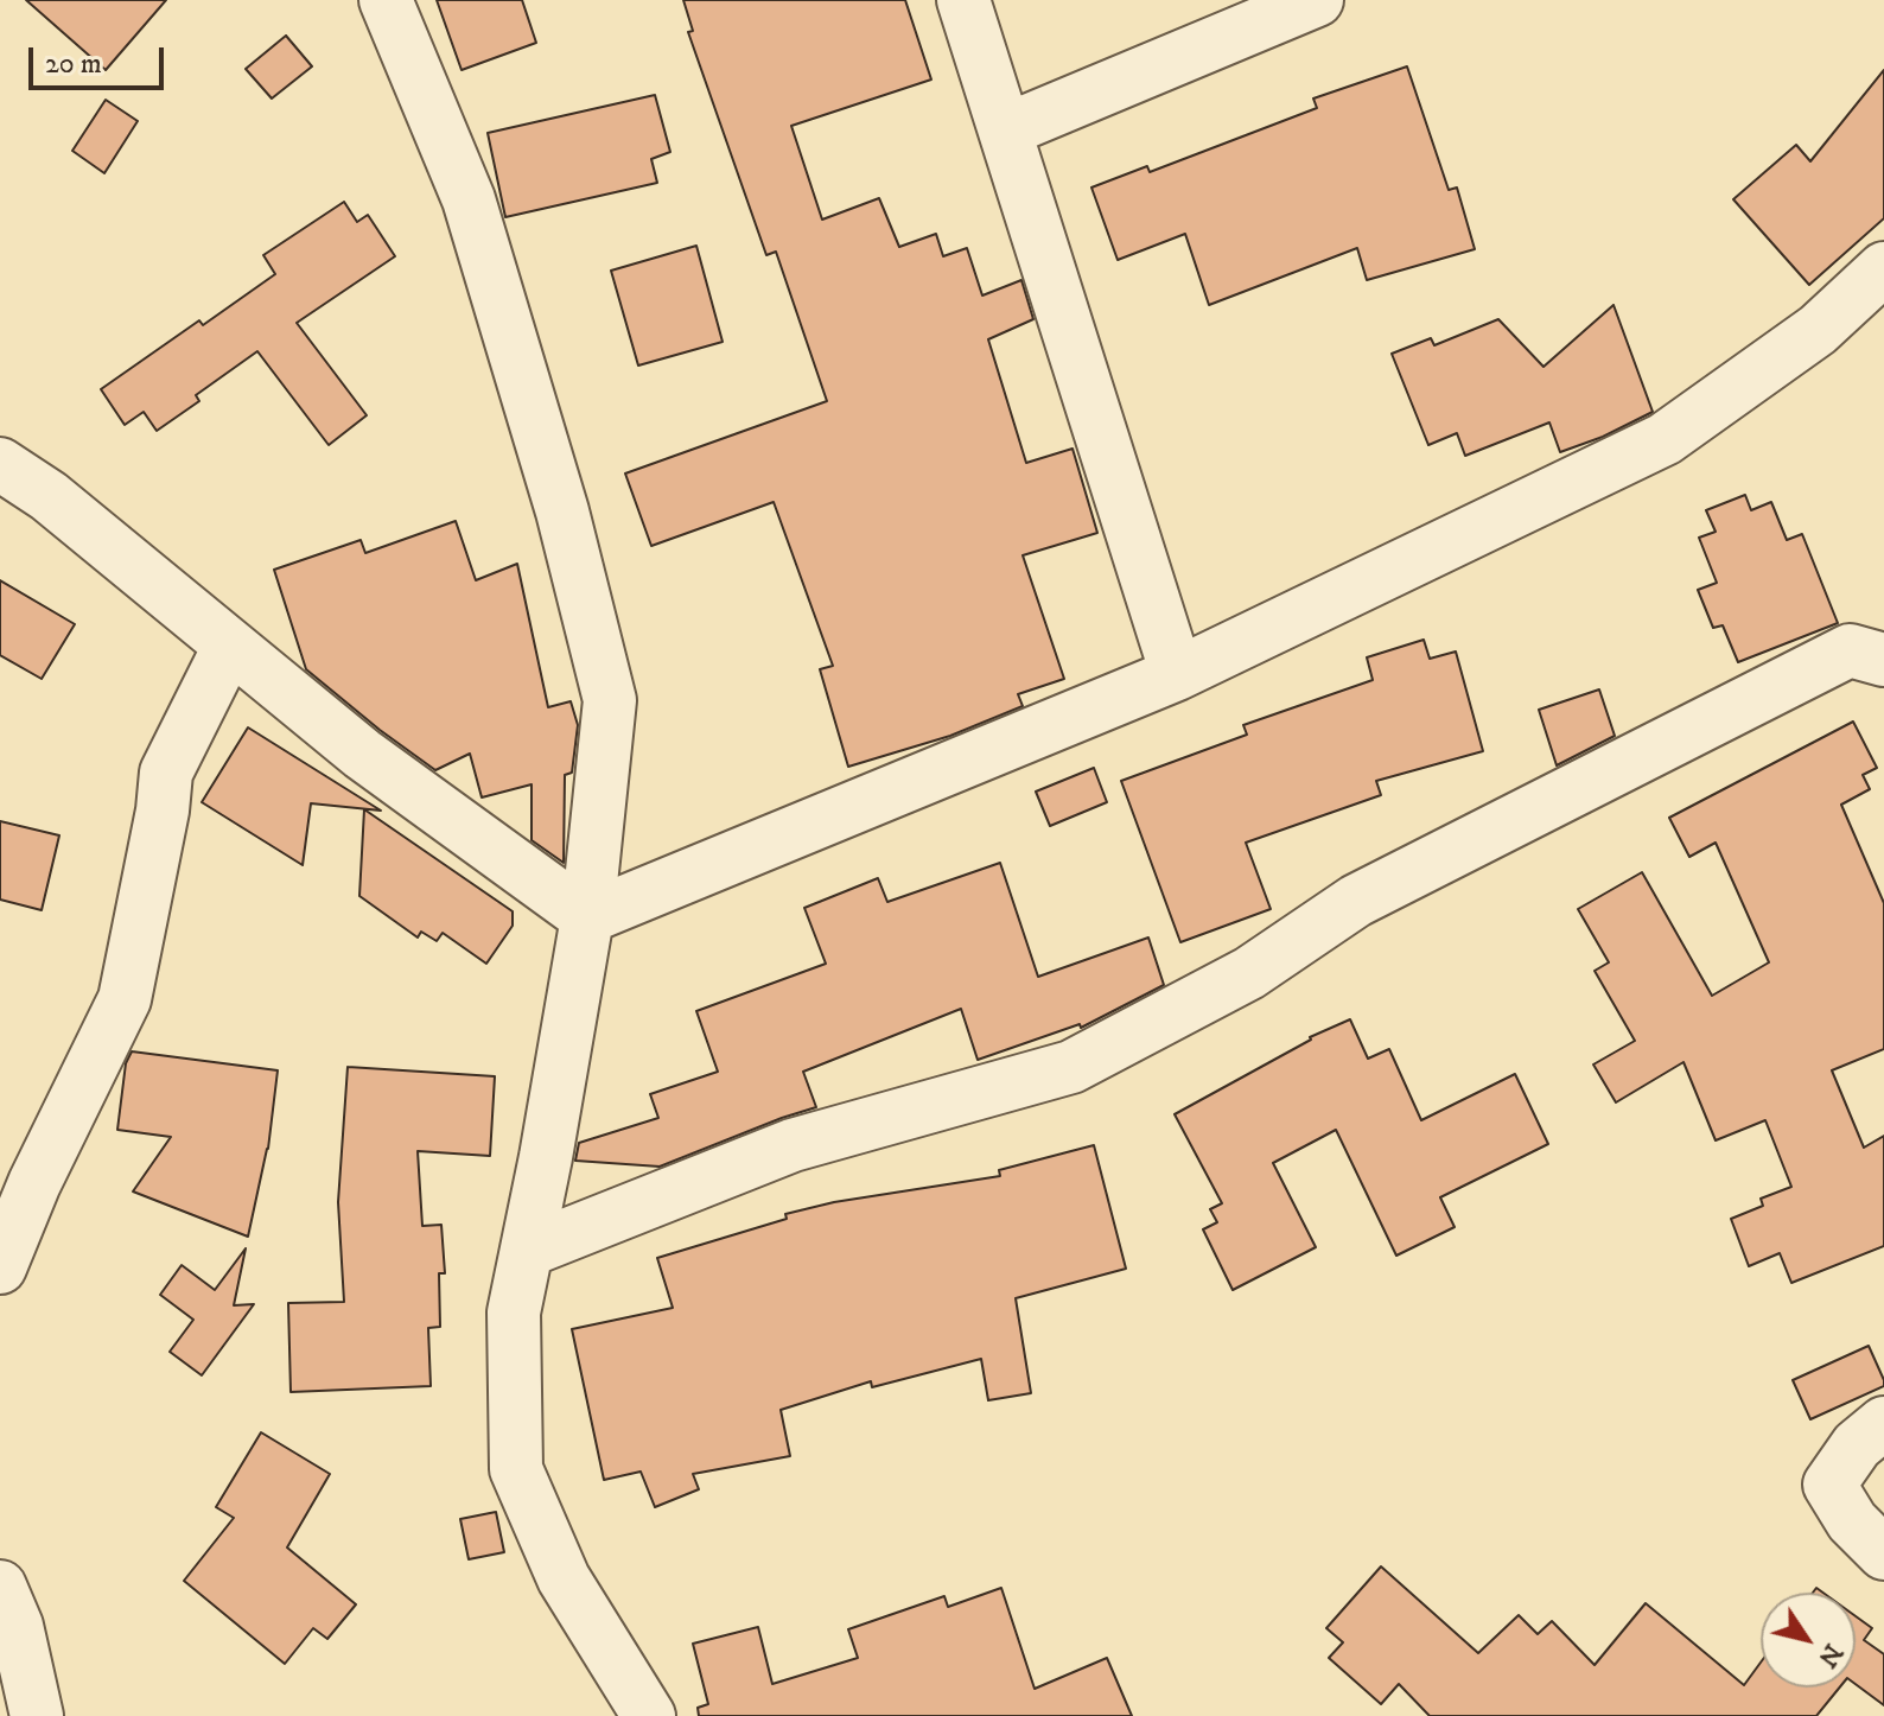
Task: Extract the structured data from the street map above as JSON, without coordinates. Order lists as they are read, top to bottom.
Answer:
{
  "scale_bar": "20 m",
  "north": "bottom right"
}
